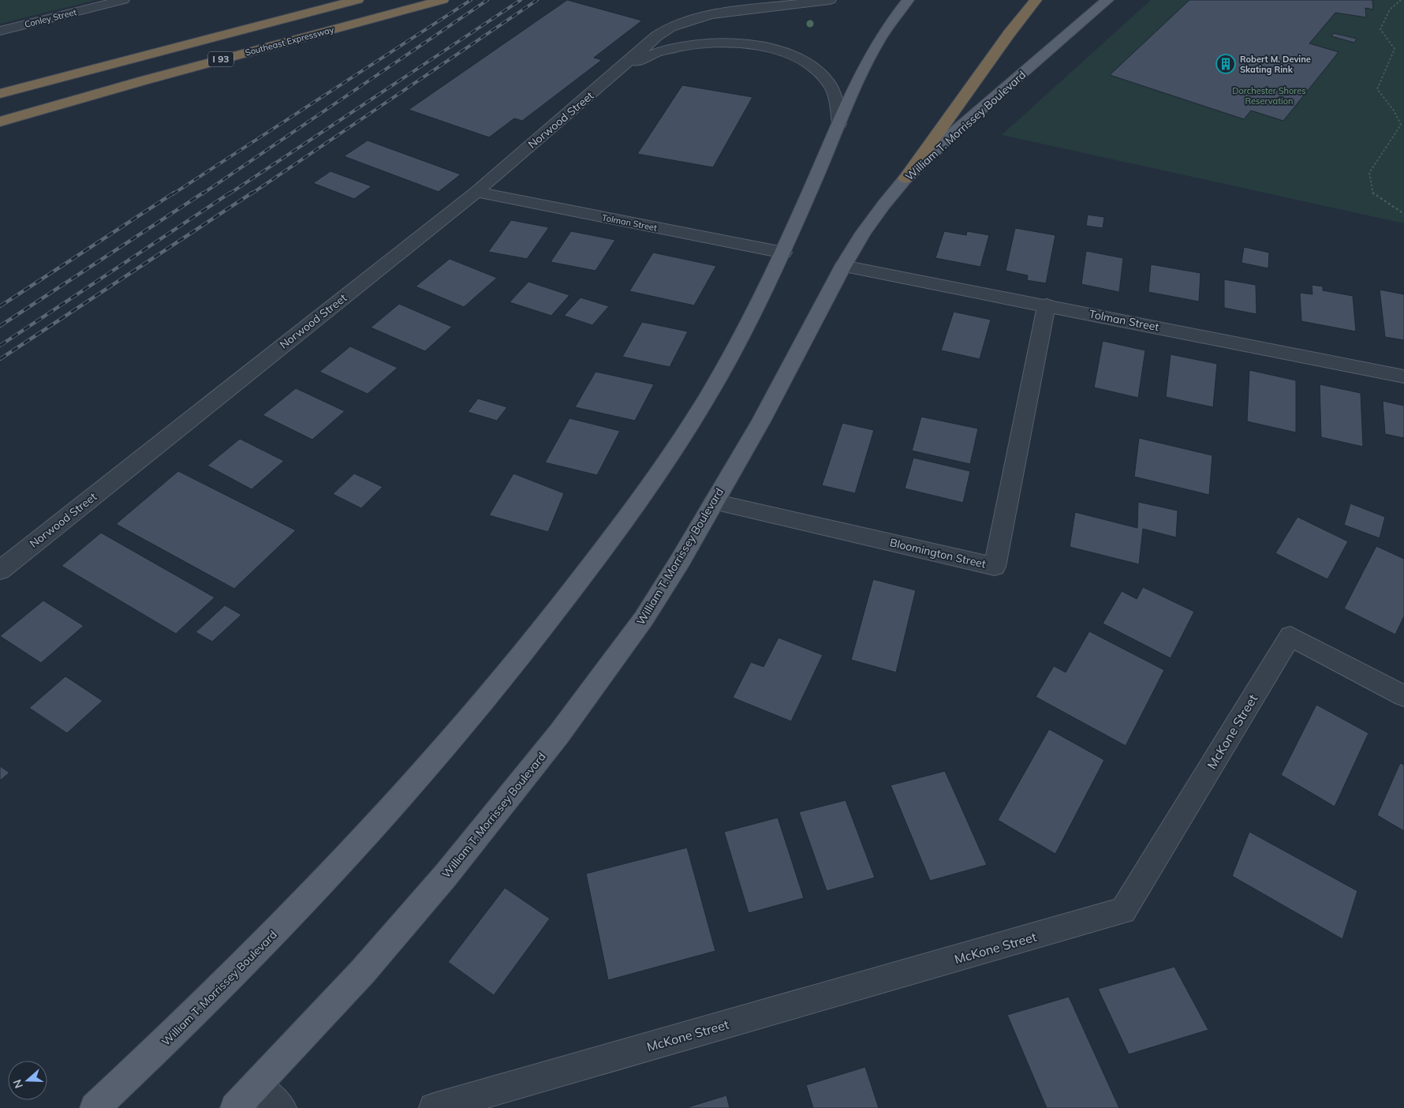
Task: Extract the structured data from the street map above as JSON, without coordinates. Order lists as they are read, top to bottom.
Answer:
{
  "streets": {
    "highway": ["Southeast Expressway", "I 93"],
    "main road": ["William T. Morrissey Boulevard"],
    "street": [
      "Conley Street",
      "Norwood Street",
      "Tolman Street",
      "Bloomington Street",
      "McKone Street"
    ]
  },
  "crossings": [
    ["Norwood Street", "William T. Morrissey Boulevard"],
    ["Norwood Street", "Tolman Street"],
    ["William T. Morrissey Boulevard", "Tolman Street"],
    ["William T. Morrissey Boulevard", "Bloomington Street"],
    ["Tolman Street", "Bloomington Street"]
  ],
  "parks": ["Dorchester Shores Reservation"],
  "places": {
    "building": ["Robert M. Devine Skating Rink"]
  },
  "north": "left"
}
